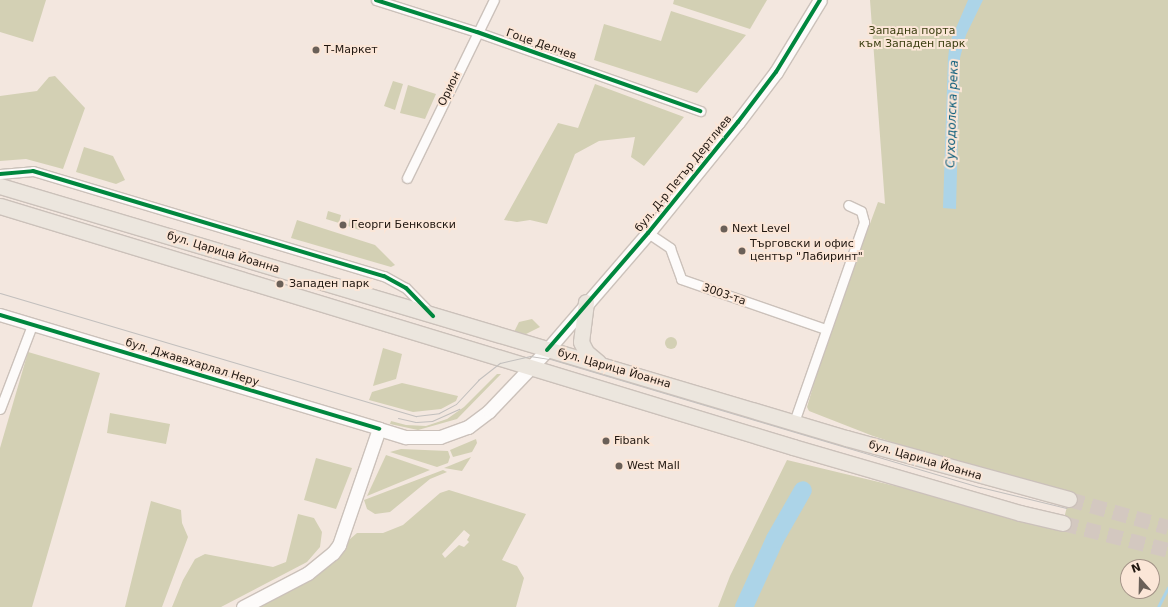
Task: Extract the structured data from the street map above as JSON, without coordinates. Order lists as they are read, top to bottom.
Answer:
{
  "streets": {
    "main road": ["бул. Д-р Петър Дертлиев", "бул. Царица Йоанна"],
    "street": [
      "Гоце Делчев",
      "Орион",
      "3003-та",
      "бул. Джавахарлал Неру"
    ]
  },
  "crossings": [
    ["Гоце Делчев", "Орион"],
    ["бул. Д-р Петър Дертлиев", "бул. Царица Йоанна"],
    ["бул. Д-р Петър Дертлиев", "3003-та"],
    ["бул. Д-р Петър Дертлиев", "бул. Джавахарлал Неру"]
  ],
  "water": ["Суходолска река"],
  "parks": ["Западна порта към Западен парк"],
  "places": [
    "Т-Маркет",
    "Георги Бенковски",
    "Next Level",
    "Търговски и офис център \"Лабиринт\"",
    "Западен парк",
    "Fibank",
    "West Mall"
  ],
  "north": "top"
}
